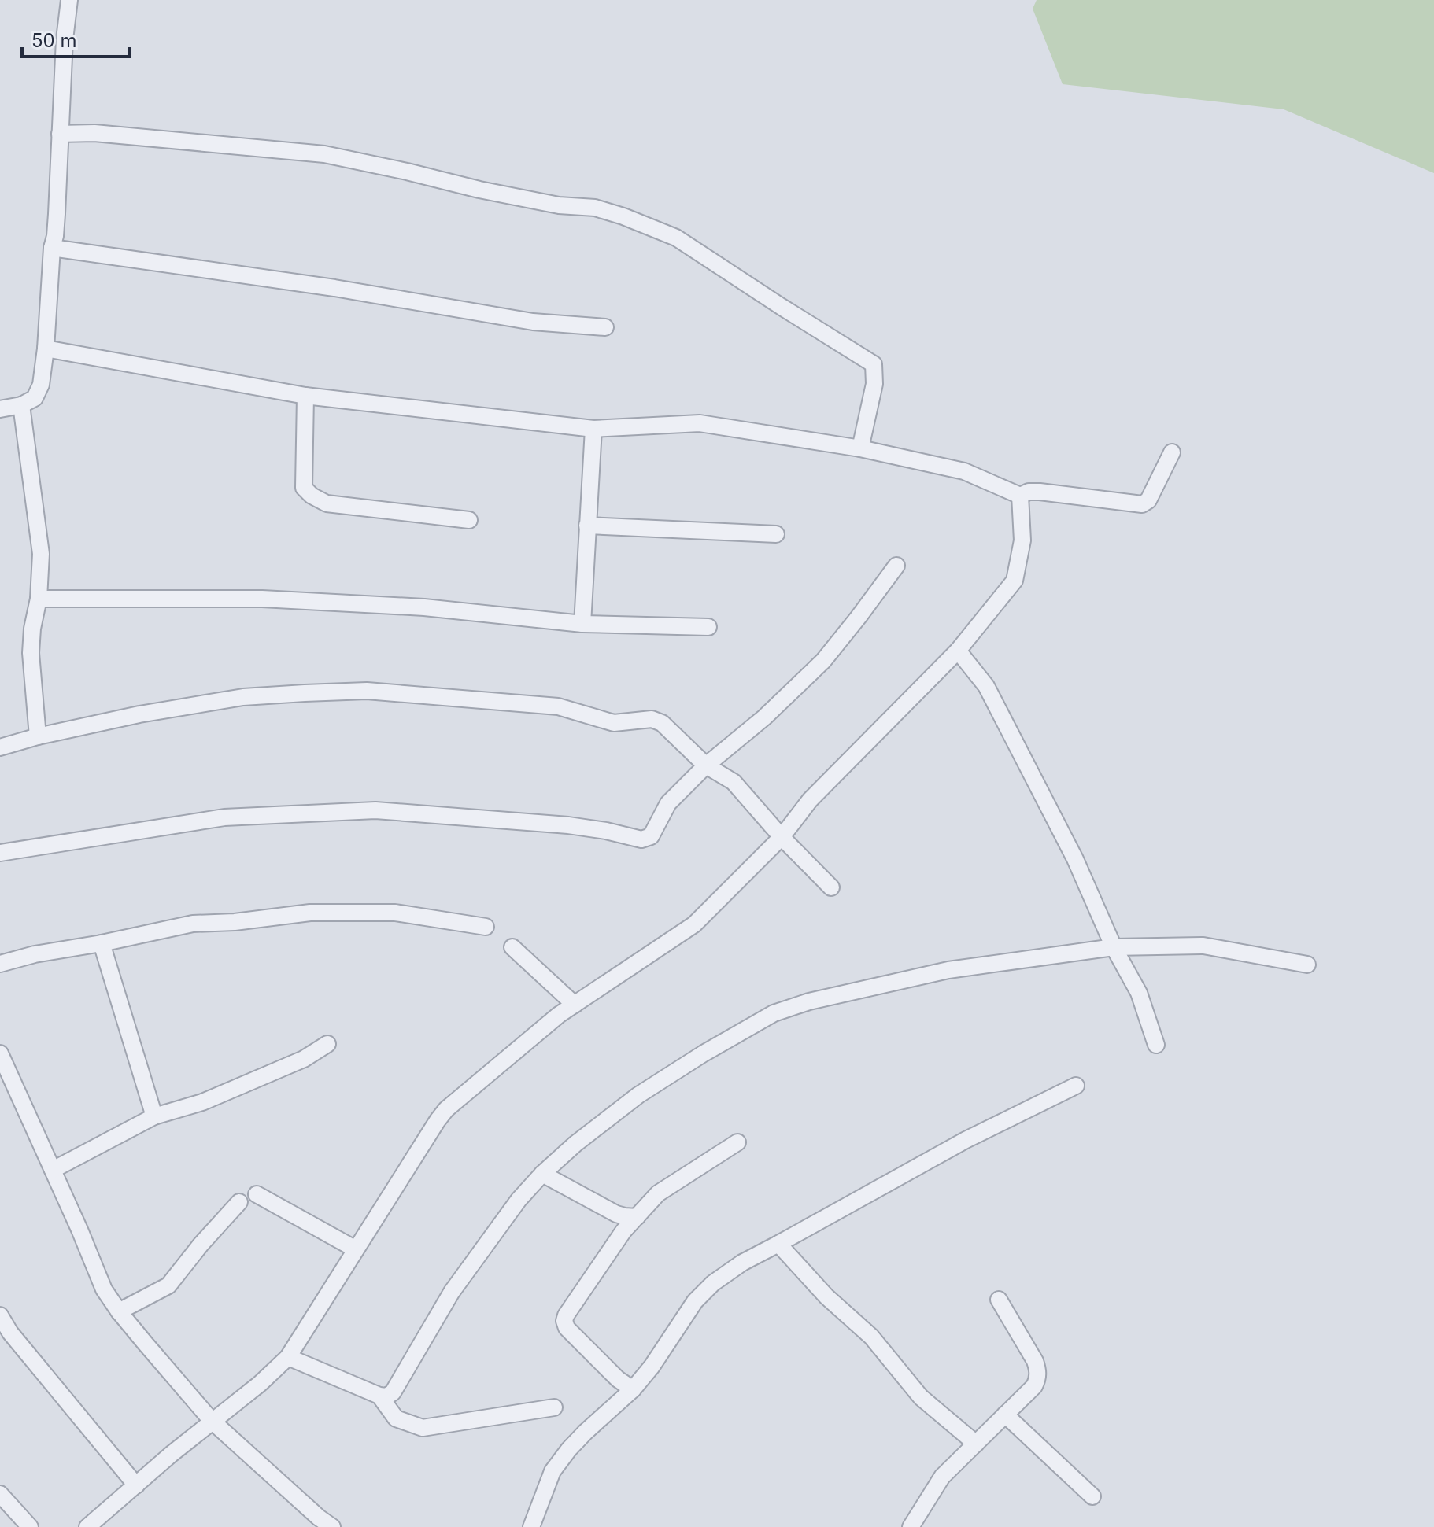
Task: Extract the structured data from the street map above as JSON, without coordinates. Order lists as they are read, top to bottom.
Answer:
{
  "scale_bar": "50 m"
}
